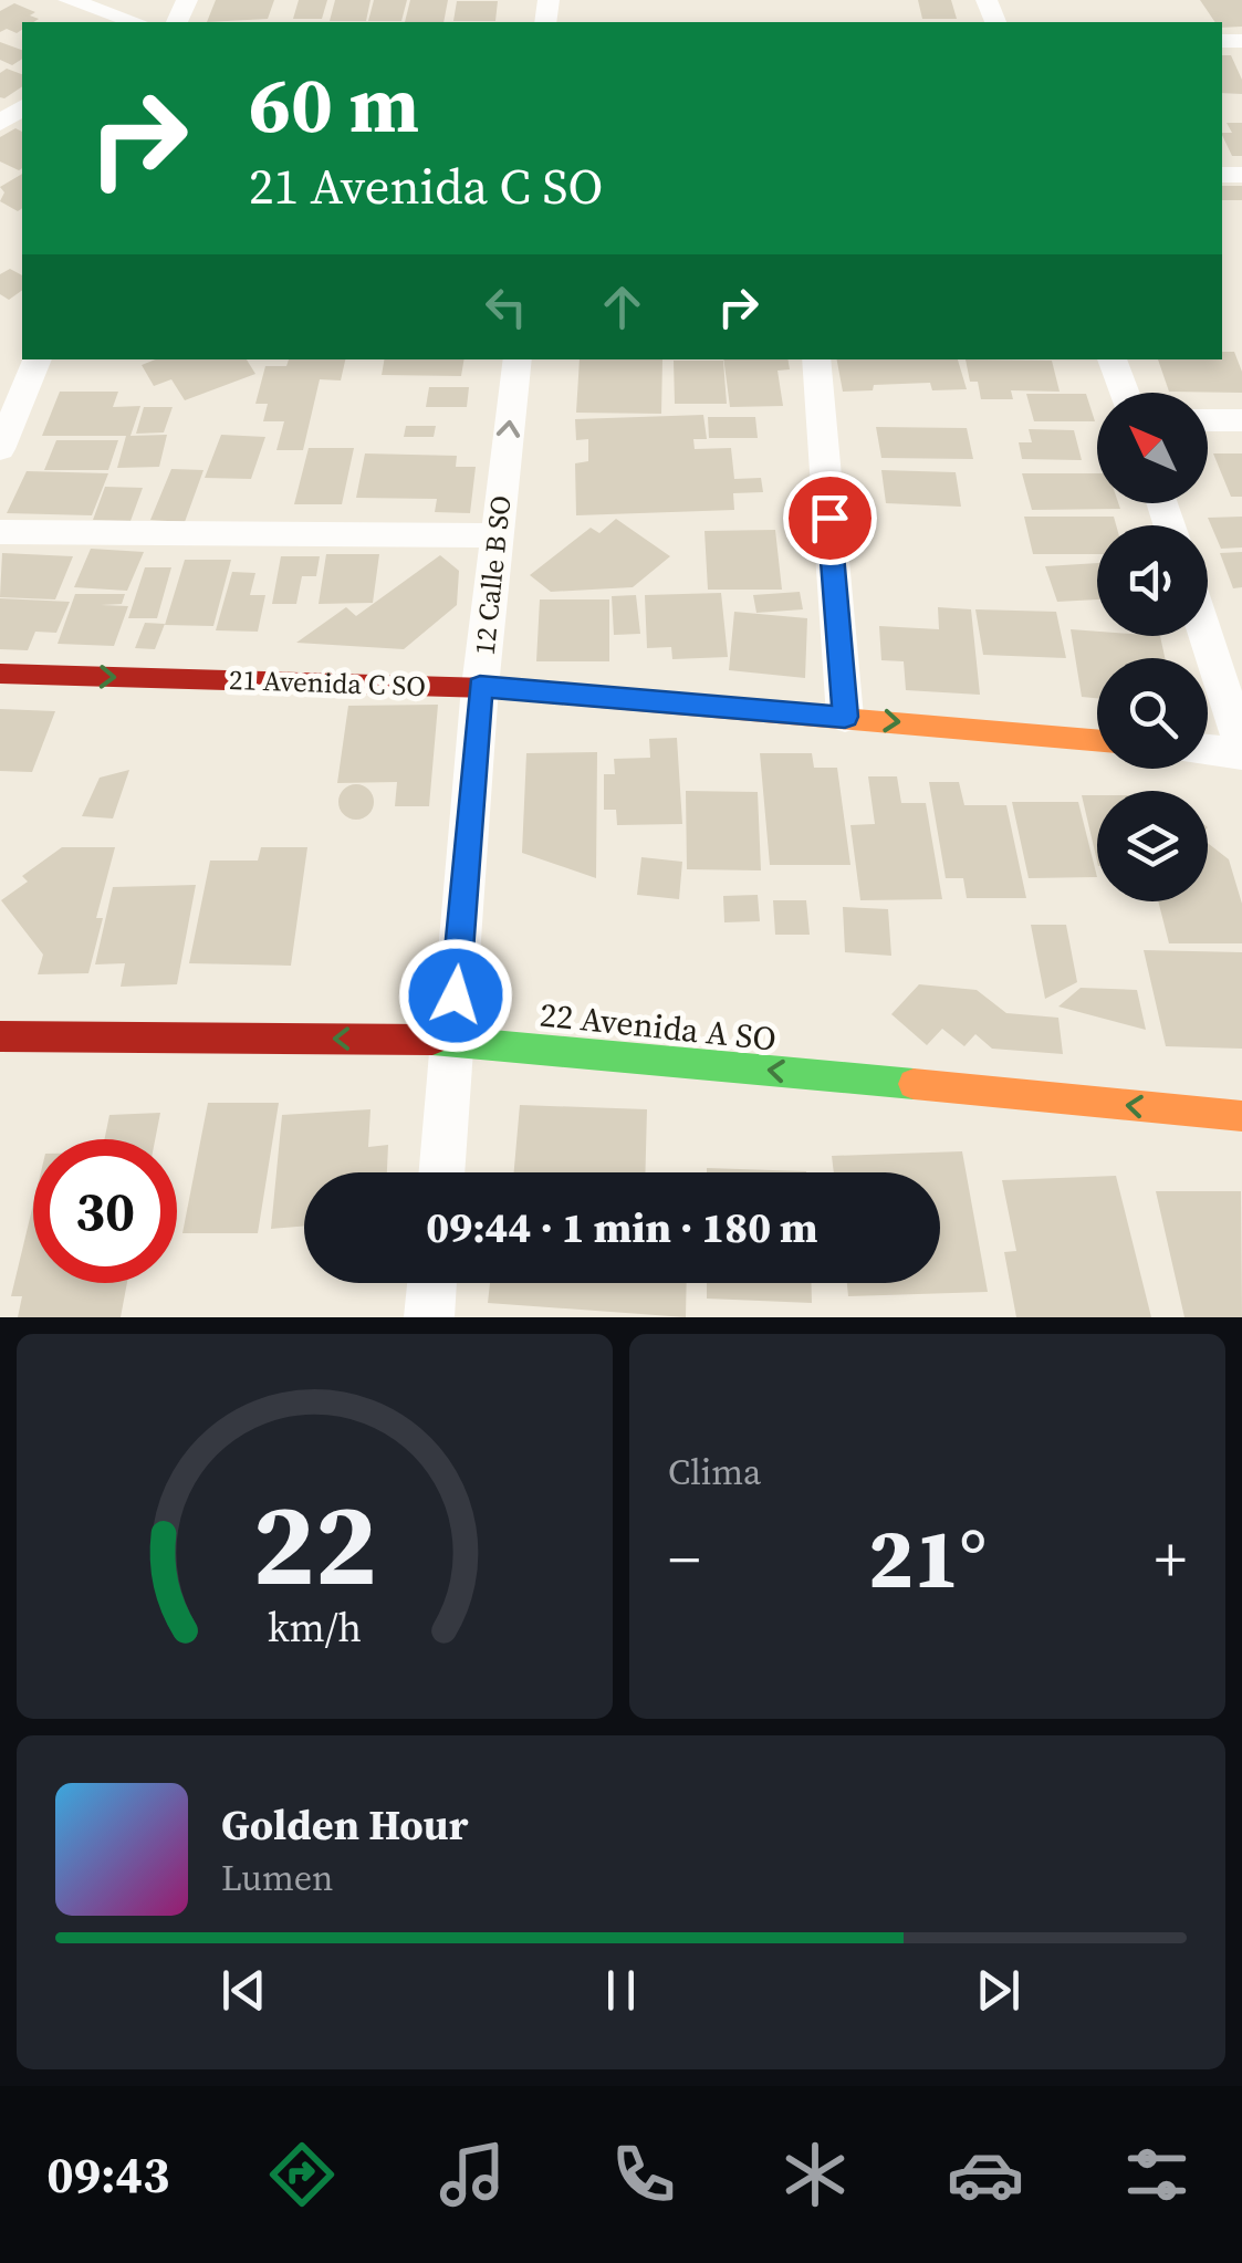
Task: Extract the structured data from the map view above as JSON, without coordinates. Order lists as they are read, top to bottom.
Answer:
{
  "streets": {
    "street": ["12 Calle B SO", "21 Avenida C SO", "22 Avenida A SO"]
  },
  "crossings": [
    ["12 Calle B SO", "21 Avenida C SO"],
    ["12 Calle B SO", "22 Avenida A SO"]
  ],
  "one_way": ["22 Avenida A SO"],
  "north": "top left",
  "page": {
    "turn": ["60 m", "21 Avenida C SO"],
    "limit": "30",
    "trip": "09:44 · 1 min · 180 m",
    "tile": "Clima",
    "heat": ["−", "21°", "+"],
    "song": ["Golden Hour", "Lumen"],
    "tabs": "09:43",
    "gauge": ["22", "km/h"]
  }
}
